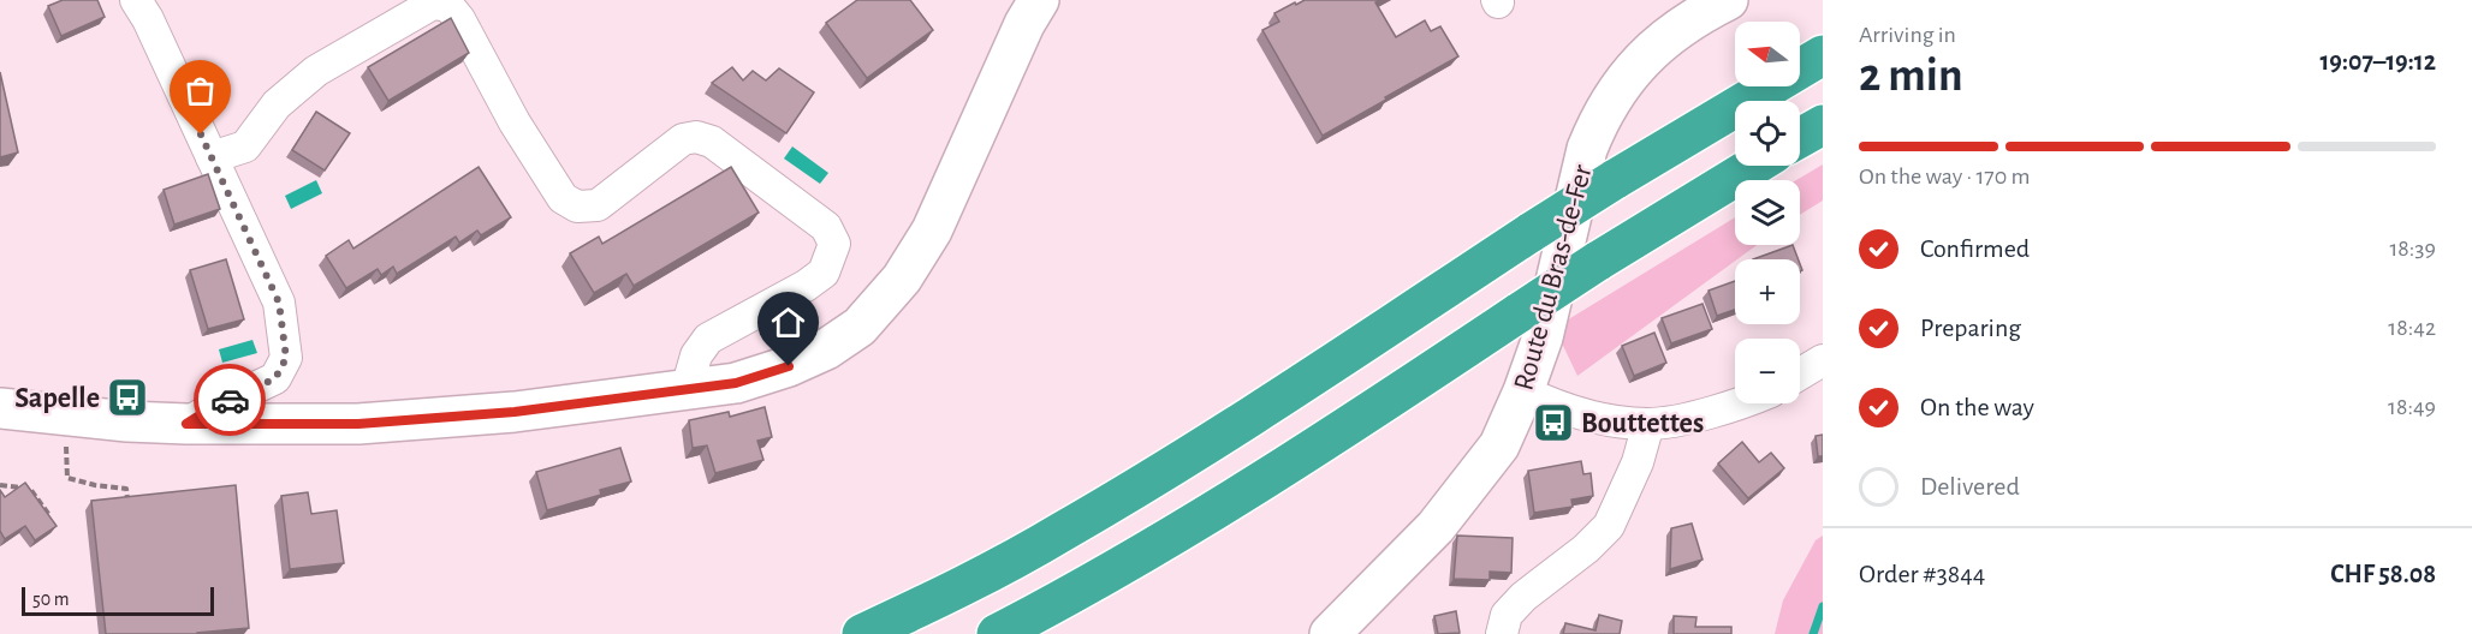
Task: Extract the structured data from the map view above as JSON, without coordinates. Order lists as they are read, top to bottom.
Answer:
{
  "streets": {
    "street": ["Route du Bras-de-Fer"]
  },
  "places": {
    "bus stop": ["Sapelle", "Bouttettes"]
  },
  "scale_bar": "50 m",
  "north": "left",
  "page": {
    "heading": ["2 min", "Arriving in", "19:07–19:12"],
    "panel": ["Order #3844", "CHF 58.08"],
    "map_buttons": ["+", "−"],
    "bar": "On the way · 170 m",
    "list": [
      ["Confirmed", "18:39"],
      ["Preparing", "18:42"],
      ["On the way", "18:49"],
      "Delivered"
    ],
    "scale": "50 m"
  }
}
